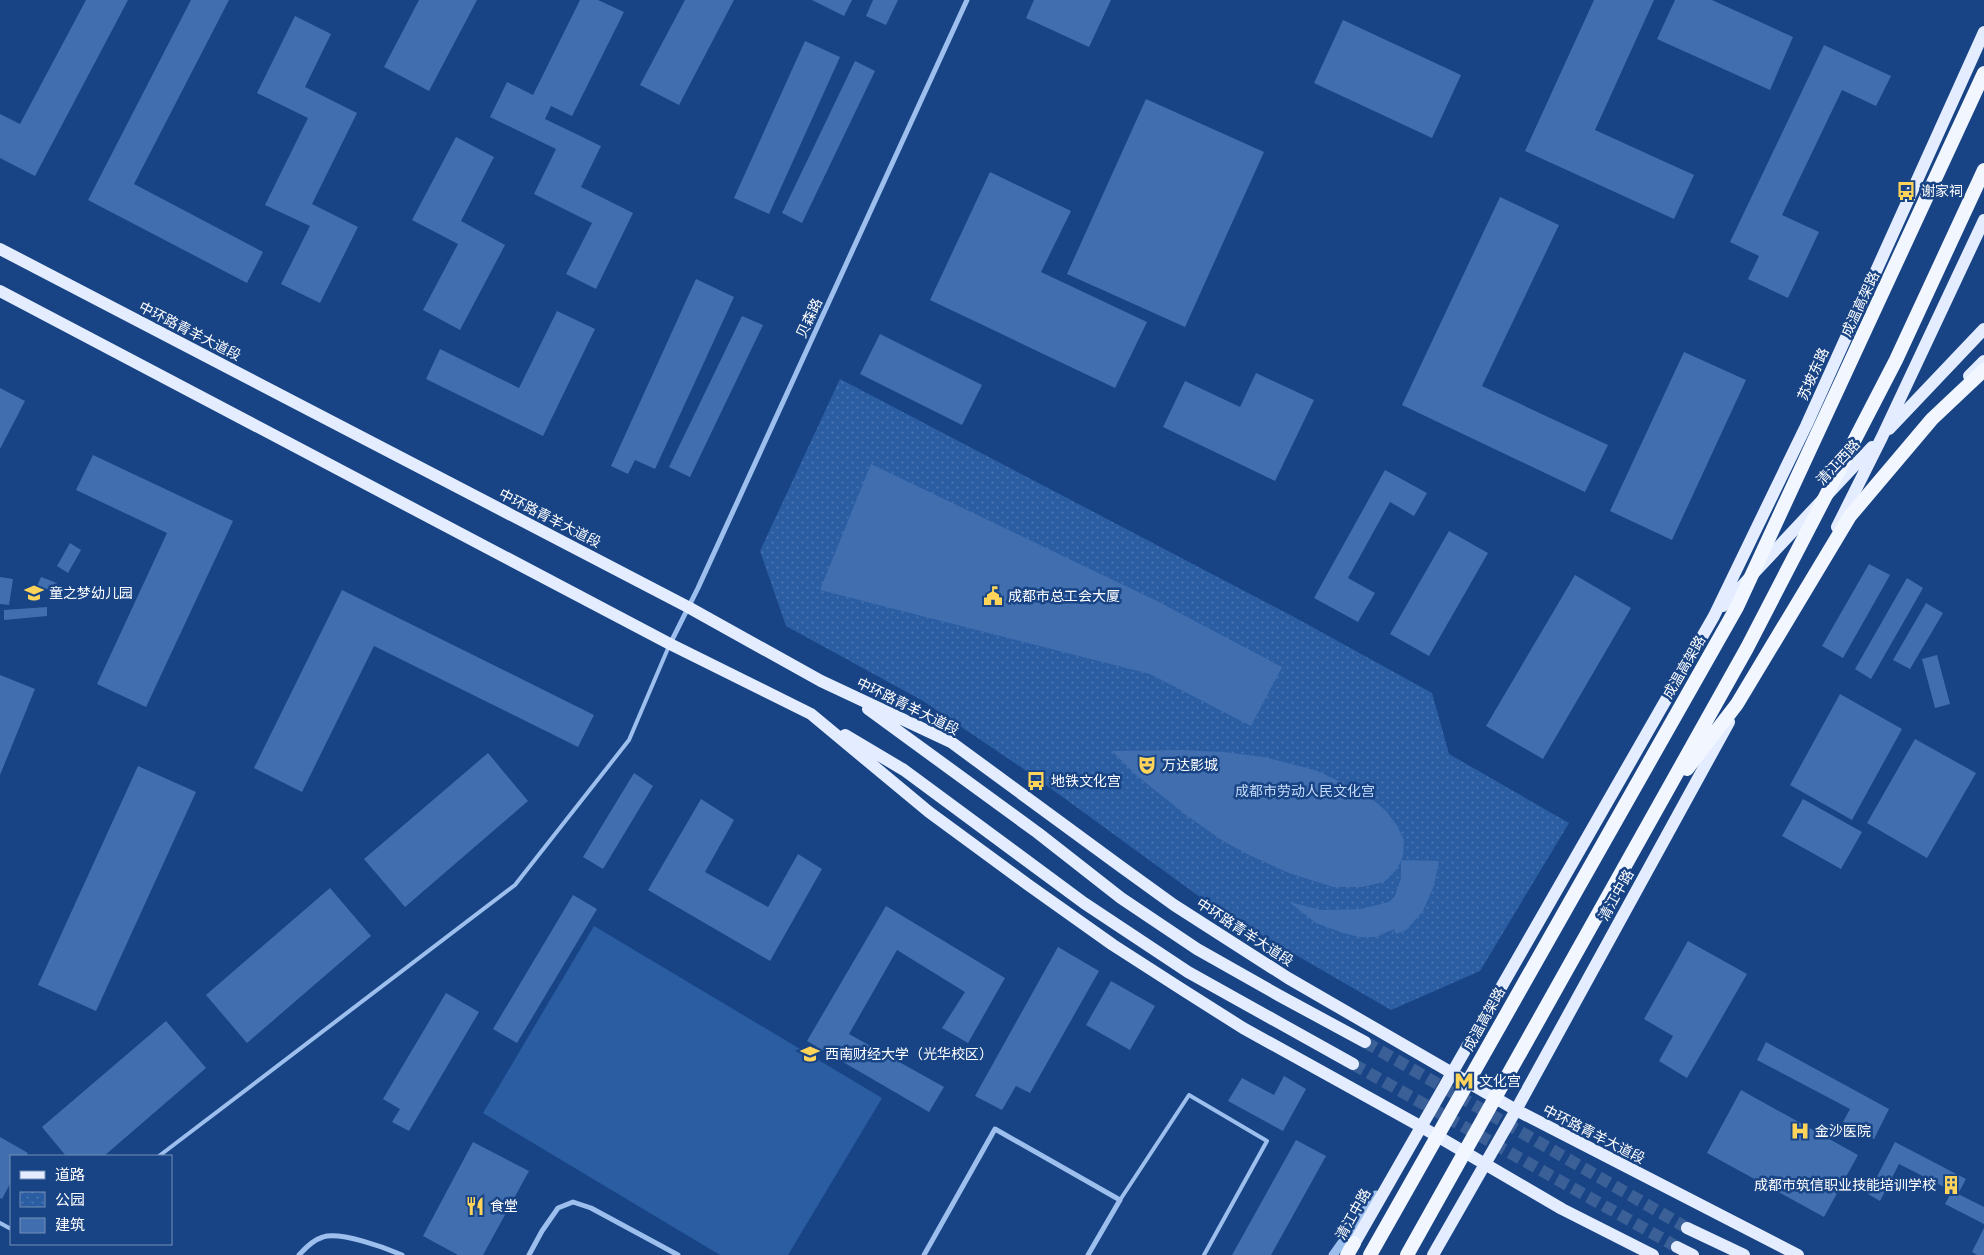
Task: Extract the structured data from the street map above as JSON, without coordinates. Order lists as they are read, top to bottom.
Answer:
{
  "streets": {
    "highway": ["成温高架路"],
    "main road": [
      "中环路青羊大道段",
      "苏坡东路",
      "清江西路",
      "清江中路"
    ],
    "street": ["贝森路"]
  },
  "crossings": [
    ["贝森路", "中环路青羊大道段"],
    ["中环路青羊大道段", "清江中路"],
    ["苏坡东路", "清江西路"],
    ["苏坡东路", "清江中路"],
    ["清江西路", "清江中路"]
  ],
  "parks": ["成都市劳动人民文化宫"],
  "places": {
    "bus stop": ["谢家祠", "地铁文化宫"],
    "school or university": ["童之梦幼儿园", "西南财经大学（光华校区）"],
    "public building": ["成都市总工会大厦"],
    "theatre": ["万达影城"],
    "metro station": ["文化宫"],
    "hospital": ["金沙医院"],
    "building": ["成都市筑信职业技能培训学校"],
    "restaurant": ["食堂"]
  },
  "legend": ["道路", "公园", "建筑"]
}
